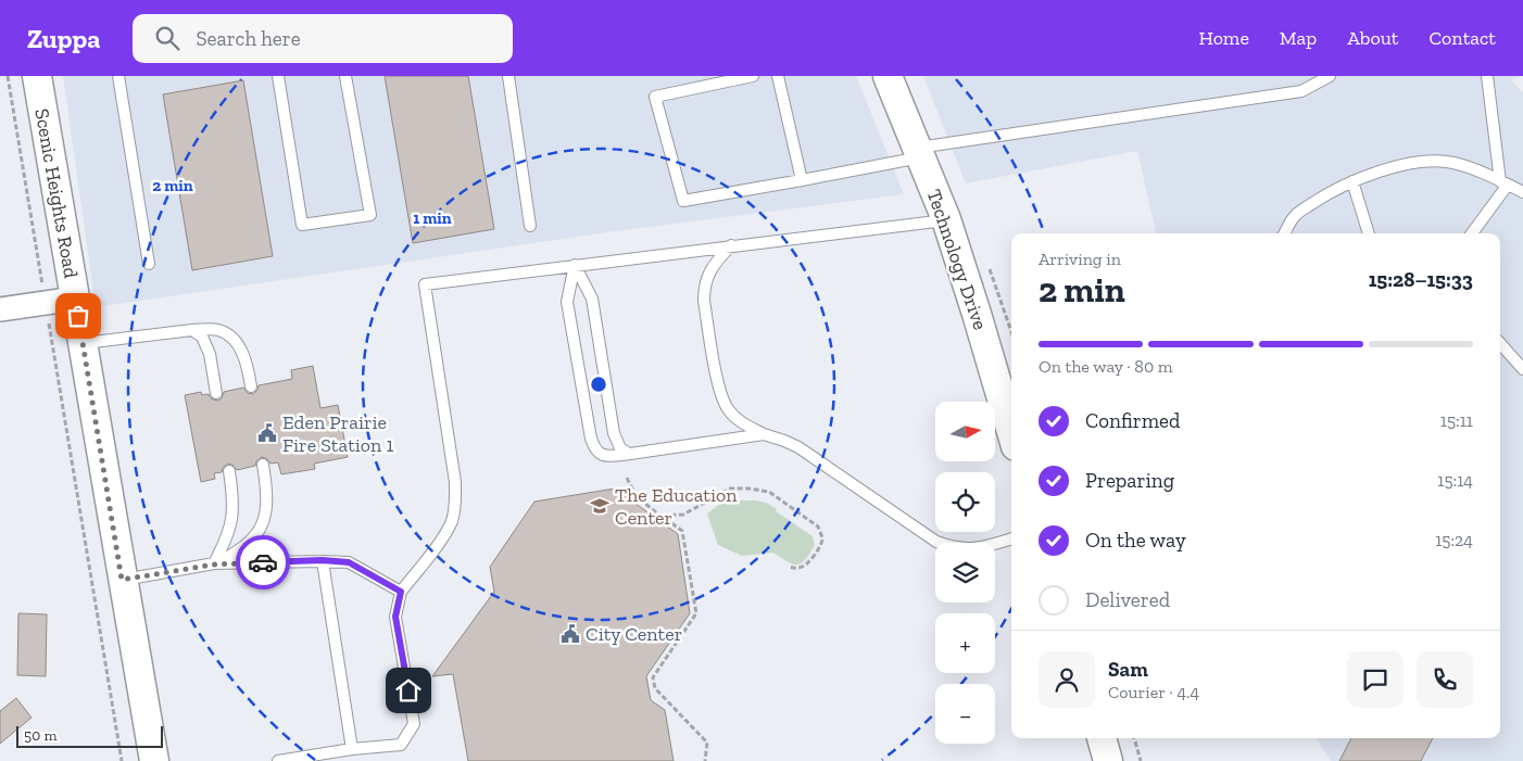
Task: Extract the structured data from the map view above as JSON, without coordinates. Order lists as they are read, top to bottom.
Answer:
{
  "streets": {
    "street": ["Scenic Heights Road", "Technology Drive"]
  },
  "places": {
    "public building": ["Eden Prairie Fire Station 1", "City Center"],
    "school or university": ["The Education Center"]
  },
  "scale_bar": "50 m",
  "north": "right",
  "page": {
    "header": "Zuppa",
    "search": "Search here",
    "nav": [
      "Home",
      "Map",
      "About",
      "Contact"
    ],
    "heading": ["2 min", "Arriving in", "15:28–15:33"],
    "panel": ["Sam", "Courier · 4.4"],
    "bar": "On the way · 80 m",
    "list": [
      ["Confirmed", "15:11"],
      ["Preparing", "15:14"],
      ["On the way", "15:24"],
      "Delivered"
    ],
    "map_buttons": ["+", "−"],
    "scale": "50 m"
  },
  "rings": ["2 min", "1 min"]
}
